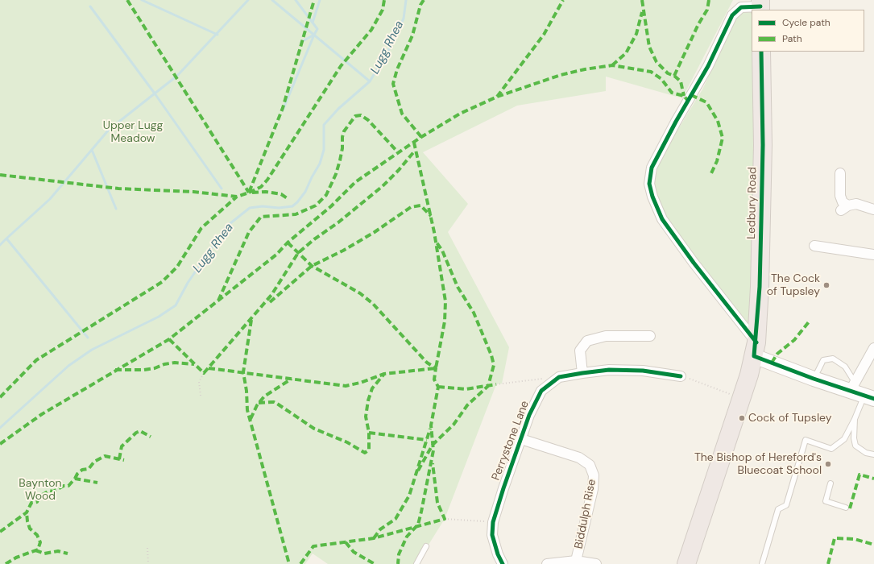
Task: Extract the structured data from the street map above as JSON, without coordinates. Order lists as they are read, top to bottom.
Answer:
{
  "streets": {
    "highway": ["Ledbury Road"],
    "street": ["Perrystone Lane", "Biddulph Rise"]
  },
  "crossings": [
    ["Perrystone Lane", "Biddulph Rise"]
  ],
  "water": ["Lugg Rhea"],
  "parks": ["Upper Lugg Meadow", "Baynton Wood"],
  "places": ["The Cock of Tupsley", "Cock of Tupsley", "The Bishop of Hereford's Bluecoat School"],
  "legend": ["Cycle path", "Path"]
}
